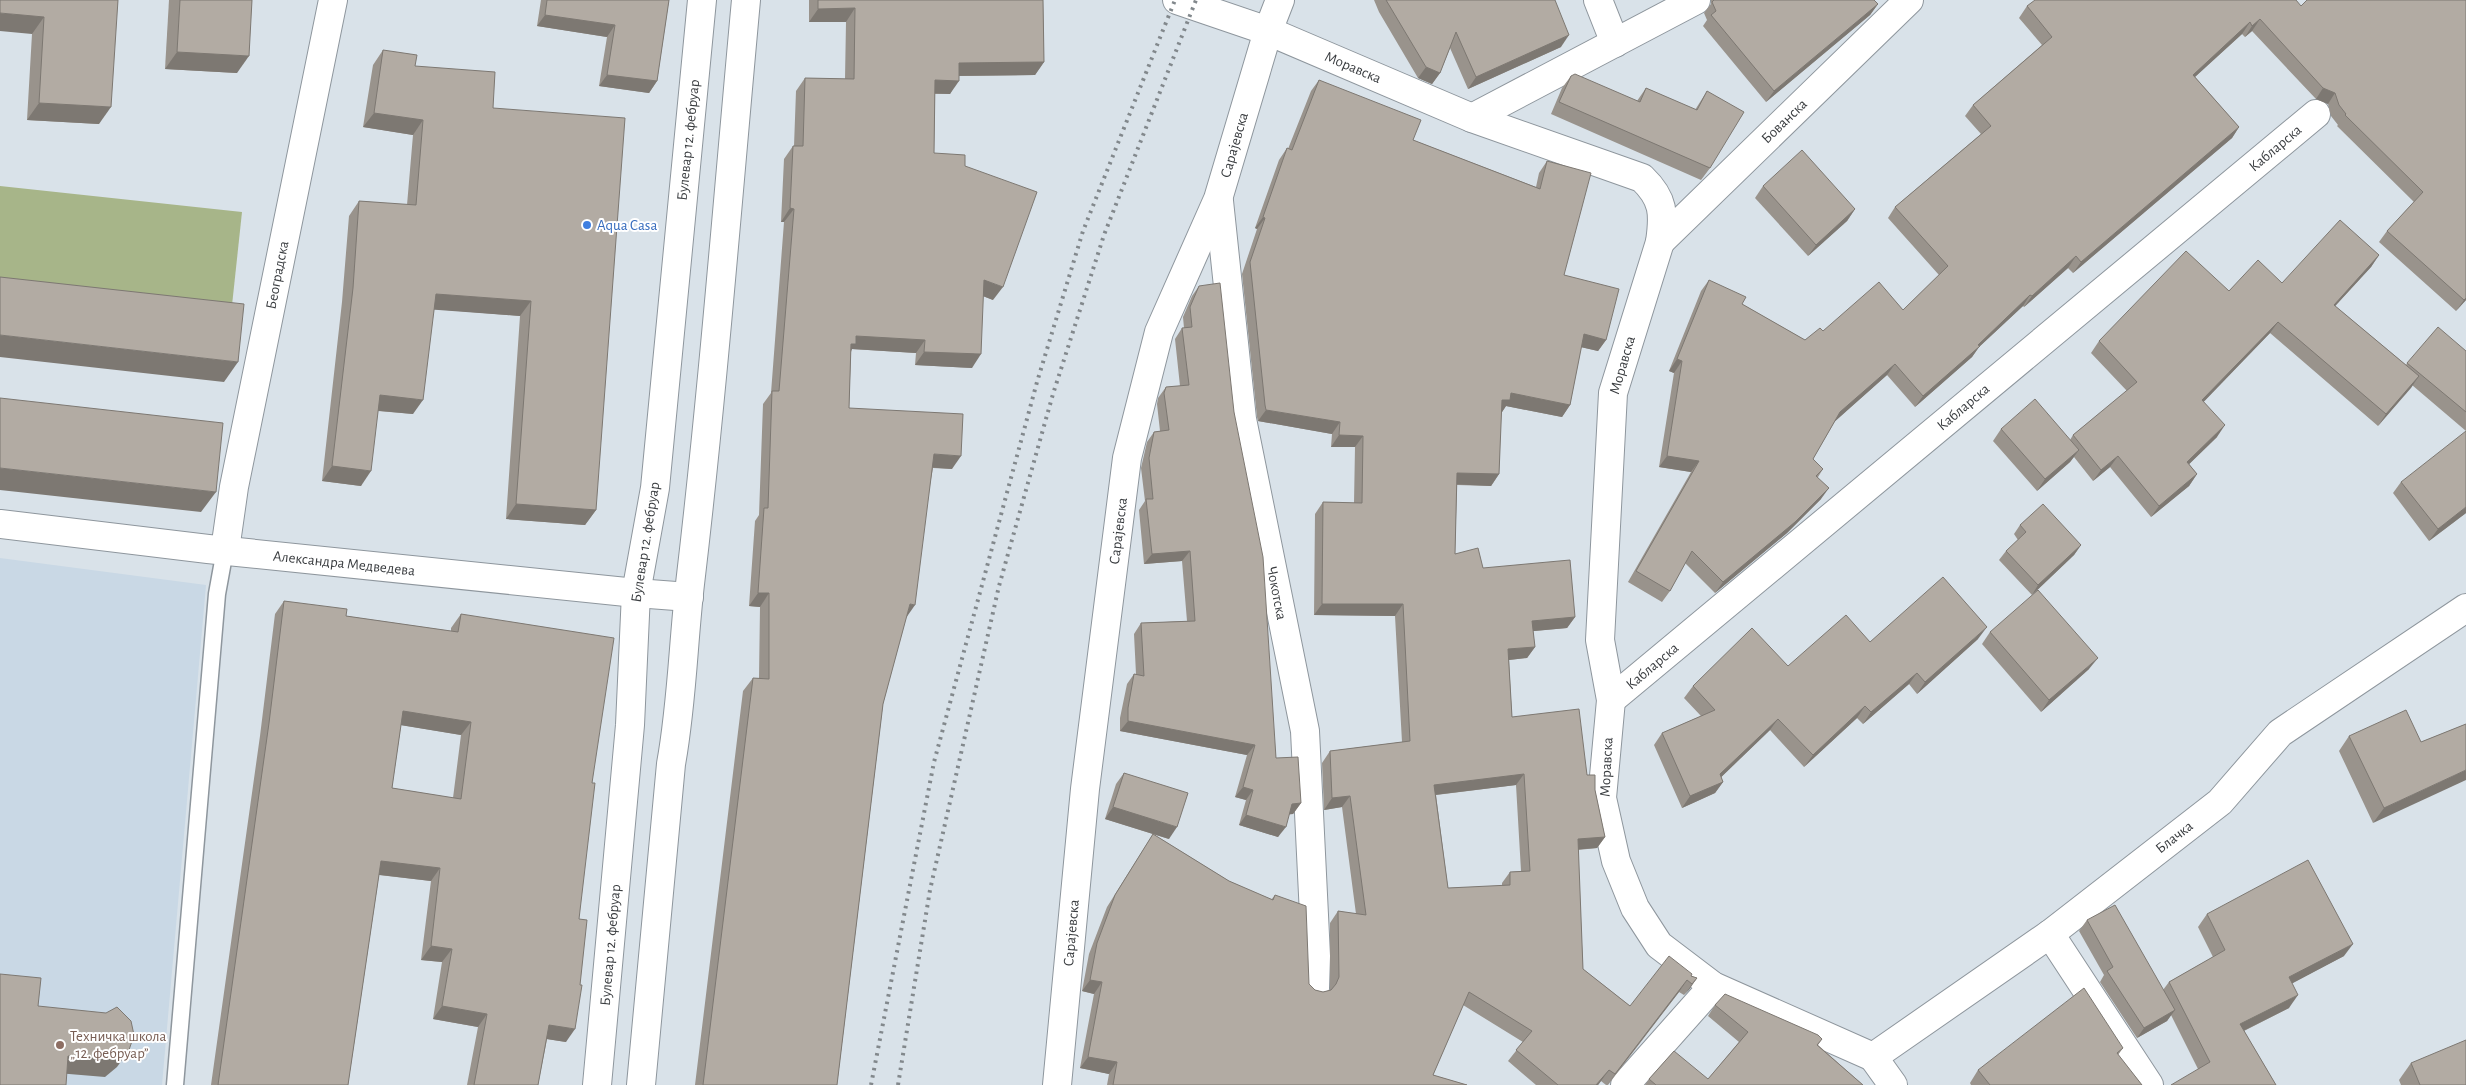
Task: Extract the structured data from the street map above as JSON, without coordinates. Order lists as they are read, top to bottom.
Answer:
{
  "streets": {
    "street": [
      "Моравска",
      "Бованска",
      "Булевар 12. фебруар",
      "Сарајевска",
      "Кабларска",
      "Београдска",
      "Александра Медведева",
      "Чокотска",
      "Блачка"
    ]
  },
  "crossings": [
    ["Моравска", "Бованска"],
    ["Моравска", "Сарајевска"],
    ["Моравска", "Кабларска"],
    ["Моравска", "Блачка"],
    ["Булевар 12. фебруар", "Александра Медведева"],
    ["Сарајевска", "Чокотска"],
    ["Београдска", "Александра Медведева"]
  ],
  "places": ["Aqua Casa", "Техничка школа „12. фебруар”"]
}
